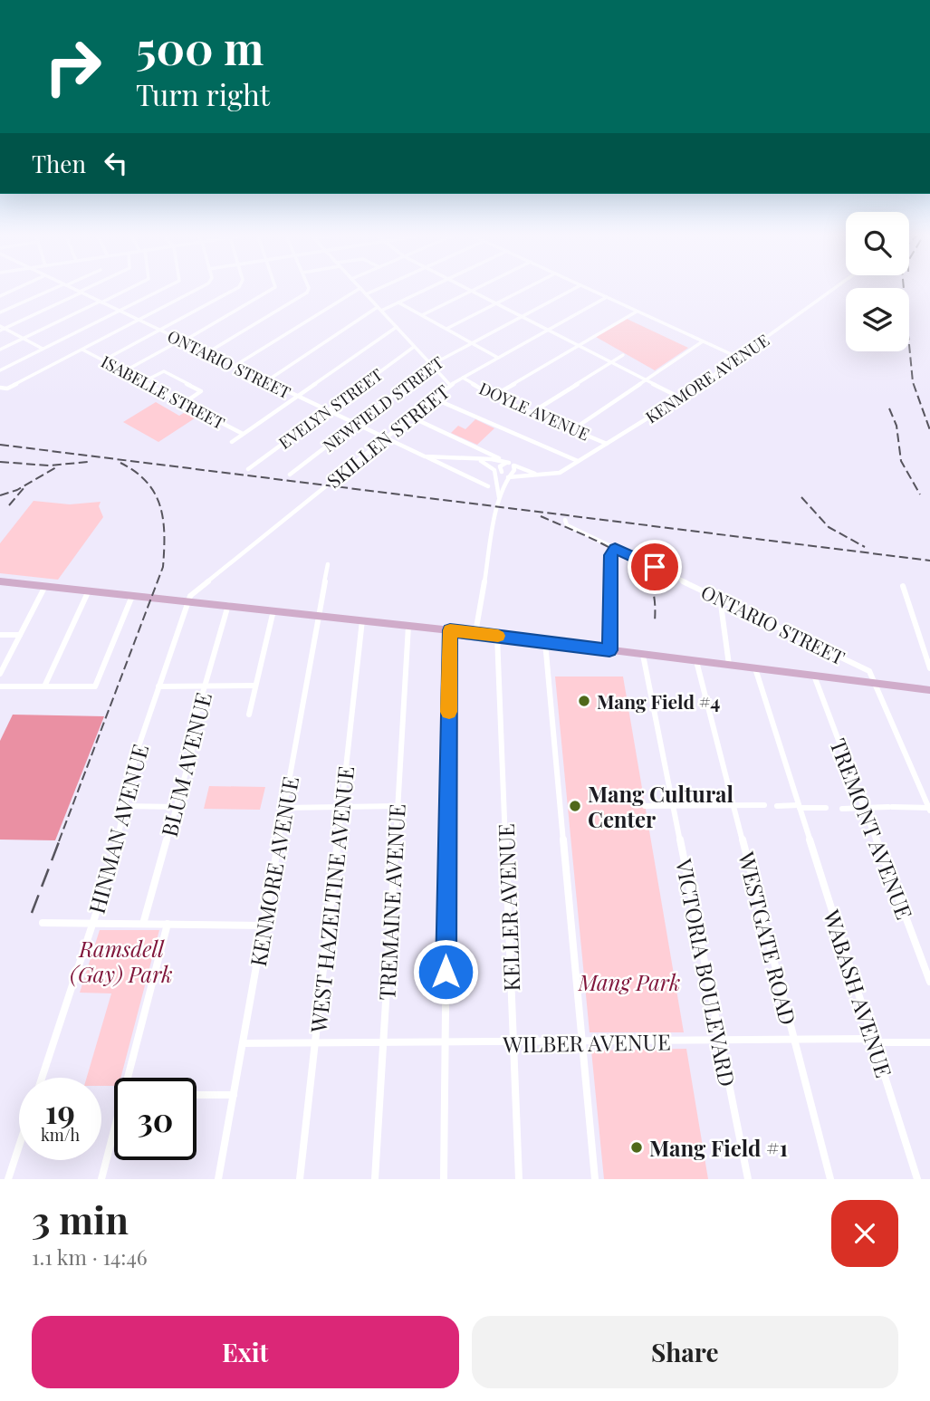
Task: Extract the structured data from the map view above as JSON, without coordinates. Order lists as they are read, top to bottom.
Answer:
{
  "streets": {
    "street": [
      "ONTARIO STREET",
      "KENMORE AVENUE",
      "ISABELLE STREET",
      "NEWFIELD STREET",
      "EVELYN STREET",
      "DOYLE AVENUE",
      "SKILLEN STREET",
      "BLUM AVENUE",
      "HINMAN AVENUE",
      "TREMONT AVENUE",
      "WEST HAZELTINE AVENUE",
      "TREMAINE AVENUE",
      "KELLER AVENUE",
      "WESTGATE ROAD",
      "VICTORIA BOULEVARD",
      "WABASH AVENUE",
      "WILBER AVENUE"
    ]
  },
  "crossings": [
    ["ONTARIO STREET", "KENMORE AVENUE"],
    ["ONTARIO STREET", "NEWFIELD STREET"],
    ["ONTARIO STREET", "EVELYN STREET"],
    ["ONTARIO STREET", "SKILLEN STREET"],
    ["KENMORE AVENUE", "DOYLE AVENUE"],
    ["KENMORE AVENUE", "WILBER AVENUE"],
    ["DOYLE AVENUE", "SKILLEN STREET"],
    ["SKILLEN STREET", "HINMAN AVENUE"],
    ["WEST HAZELTINE AVENUE", "WILBER AVENUE"],
    ["TREMAINE AVENUE", "WILBER AVENUE"],
    ["KELLER AVENUE", "WILBER AVENUE"],
    ["WESTGATE ROAD", "WILBER AVENUE"],
    ["VICTORIA BOULEVARD", "WILBER AVENUE"],
    ["WABASH AVENUE", "WILBER AVENUE"]
  ],
  "parks": ["Ramsdell (Gay) Park", "Mang Park"],
  "places": ["Mang Field #4", "Mang Cultural Center", "Mang Field #1"],
  "page": {
    "turn": ["500 m", "Turn right"],
    "then": "Then",
    "speed": "19 km/h",
    "limit": "30",
    "heading": ["3 min", "1.1 km · 14:46"],
    "buttons": ["Exit", "Share"]
  }
}
